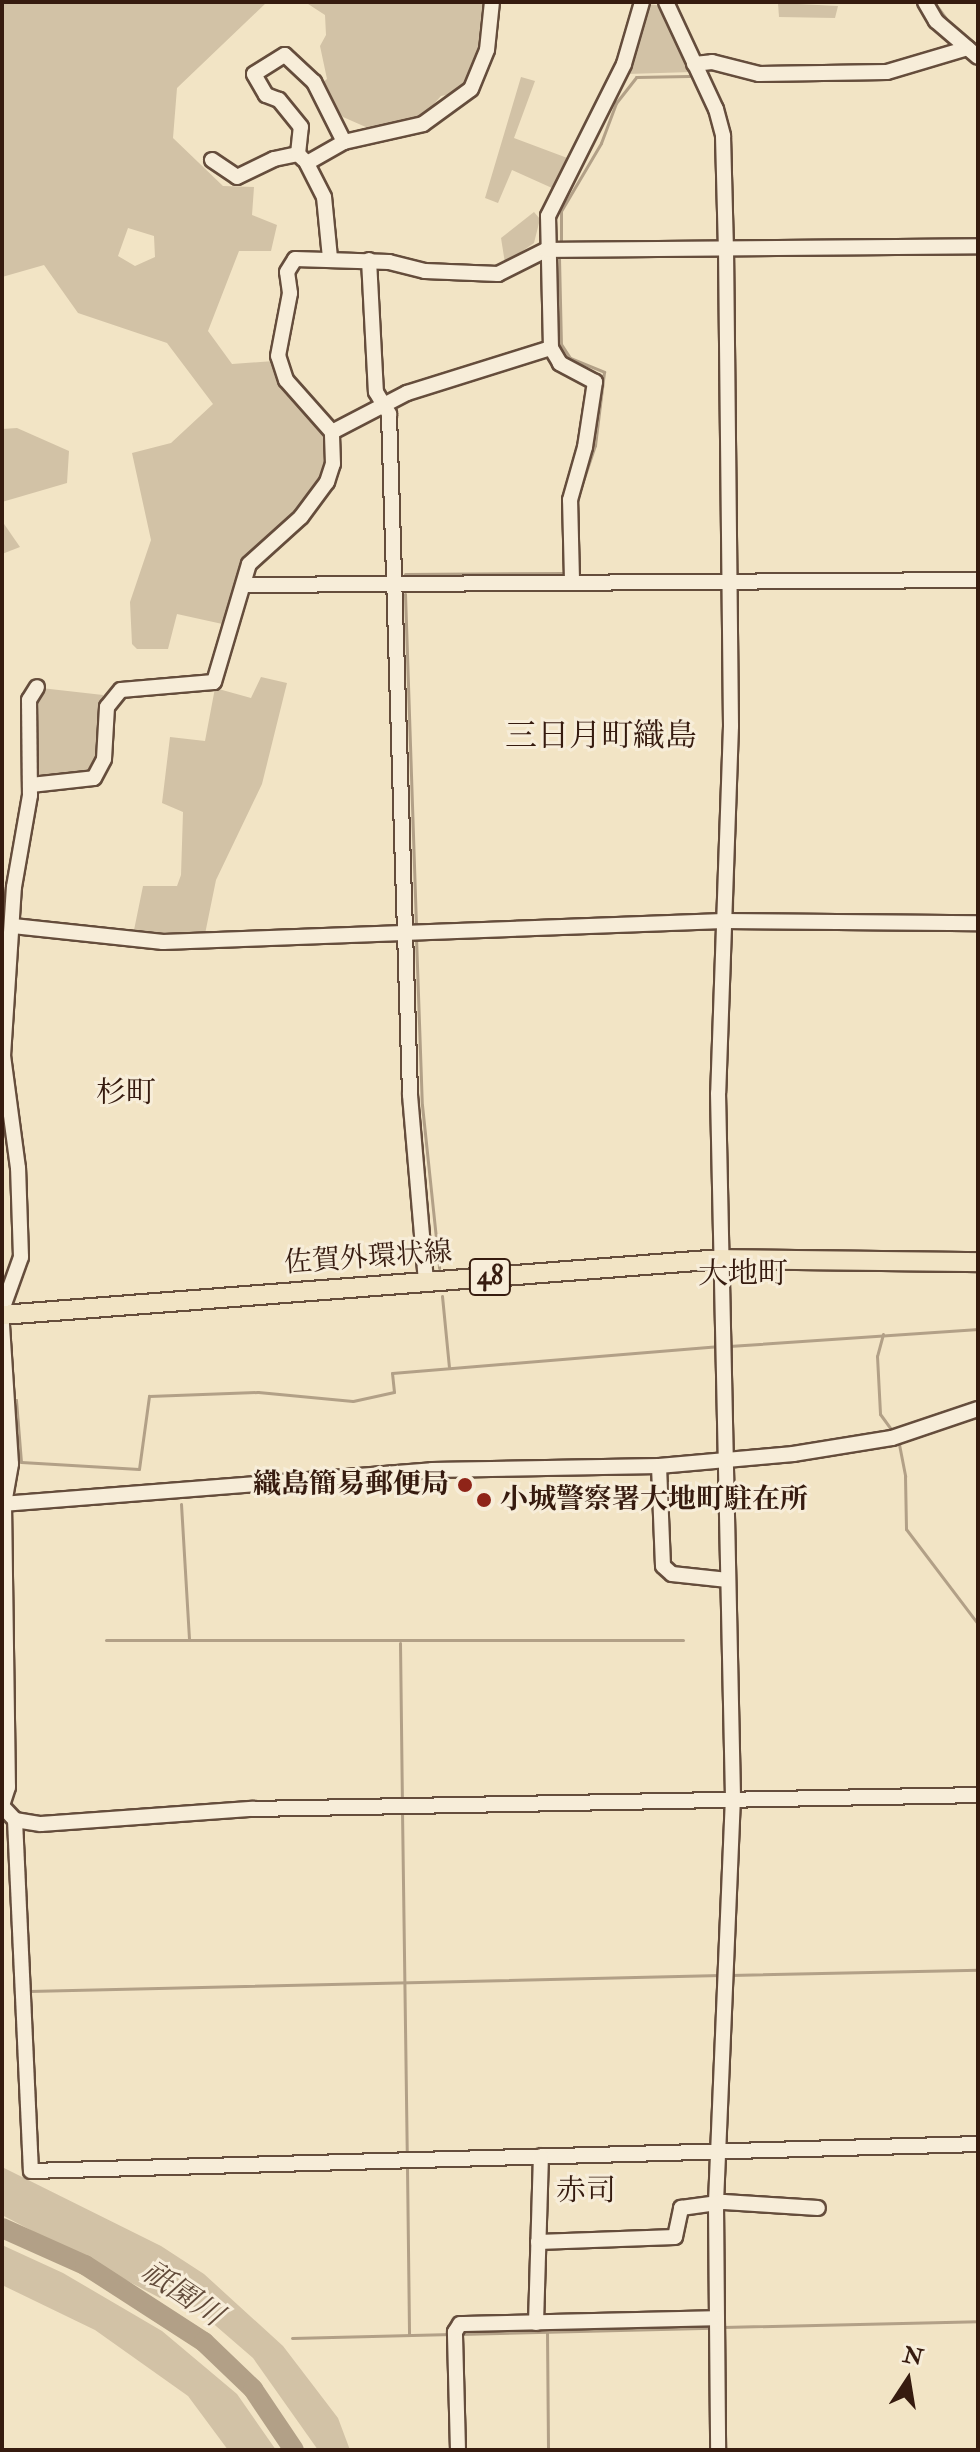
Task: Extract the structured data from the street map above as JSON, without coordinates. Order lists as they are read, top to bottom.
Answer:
{
  "streets": {
    "main road": ["佐賀外環状線", "48"]
  },
  "districts": [
    "三日月町織島",
    "杉町",
    "大地町",
    "赤司"
  ],
  "water": ["祇園川"],
  "places": ["織島簡易郵便局", "小城警察署大地町駐在所"],
  "north": "top"
}
